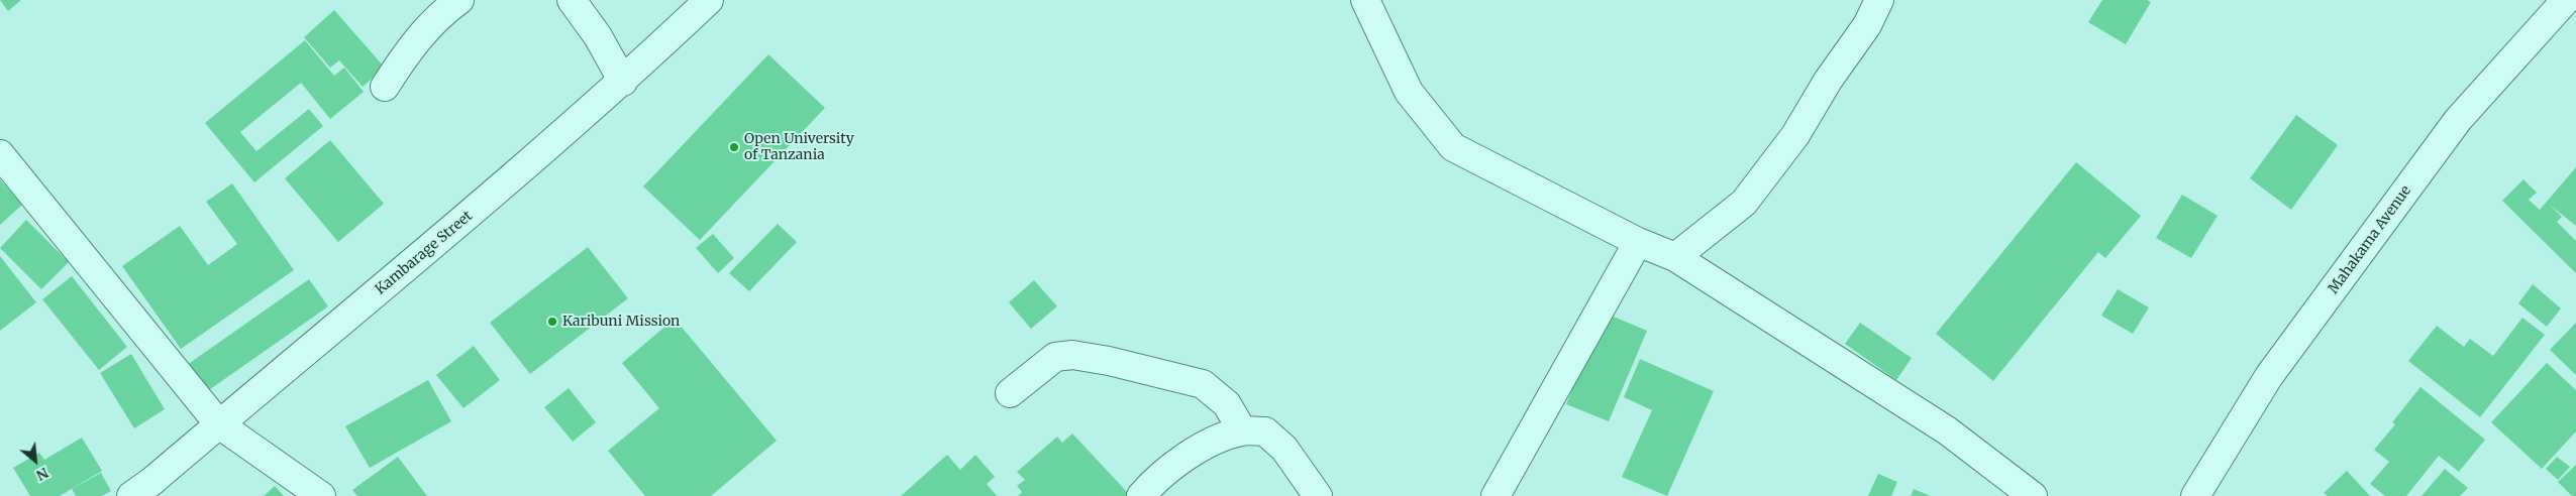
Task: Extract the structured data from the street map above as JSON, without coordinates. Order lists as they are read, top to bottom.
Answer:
{
  "streets": {
    "street": ["Mahakama Avenue", "Kambarage Street"]
  },
  "places": ["Open University of Tanzania", "Karibuni Mission"],
  "north": "bottom right"
}
